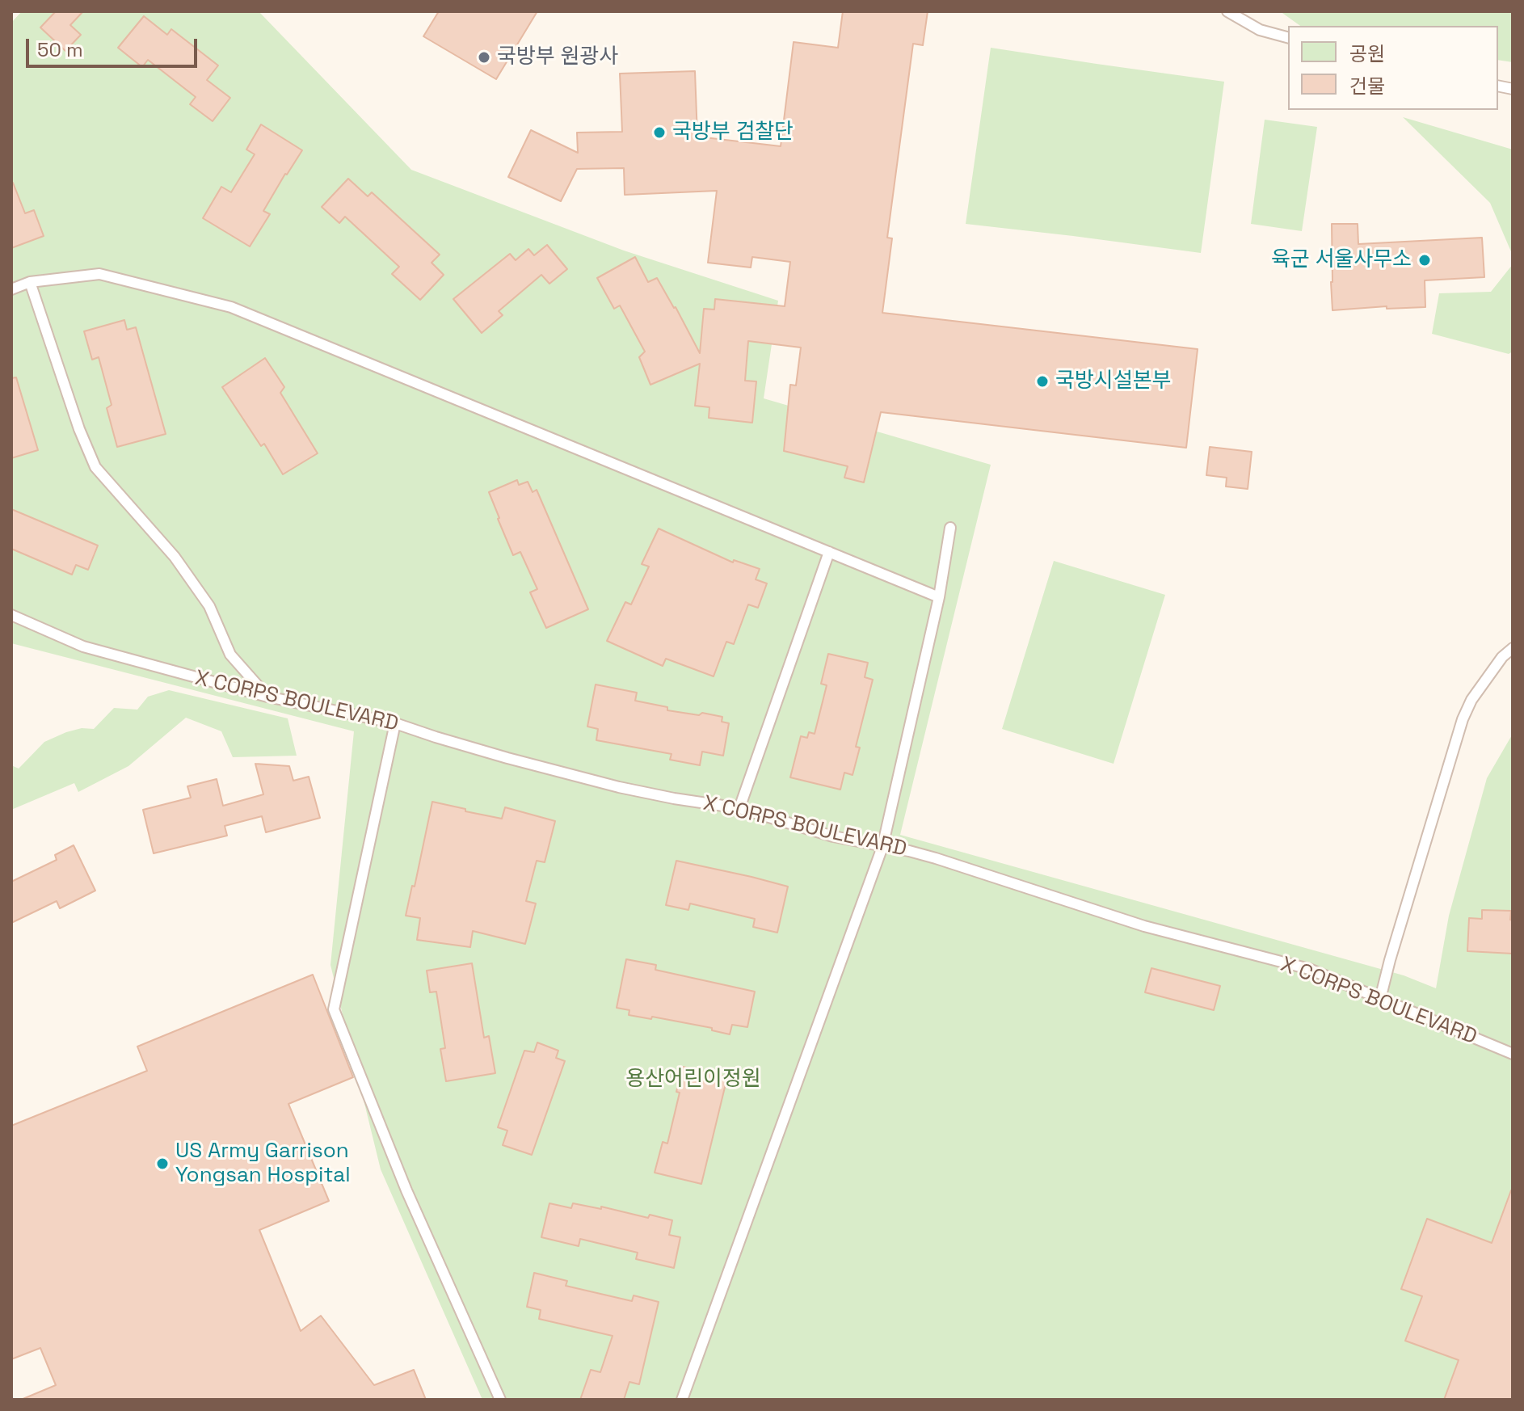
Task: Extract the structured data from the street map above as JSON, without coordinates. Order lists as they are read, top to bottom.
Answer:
{
  "streets": {
    "lane": ["X CORPS BOULEVARD"]
  },
  "parks": ["용산어린이정원"],
  "places": [
    "국방부 원광사",
    "국방부 검찰단",
    "육군 서울사무소",
    "국방시설본부",
    "US Army Garrison Yongsan Hospital"
  ],
  "legend": ["공원", "건물"],
  "scale_bar": "50 m"
}
